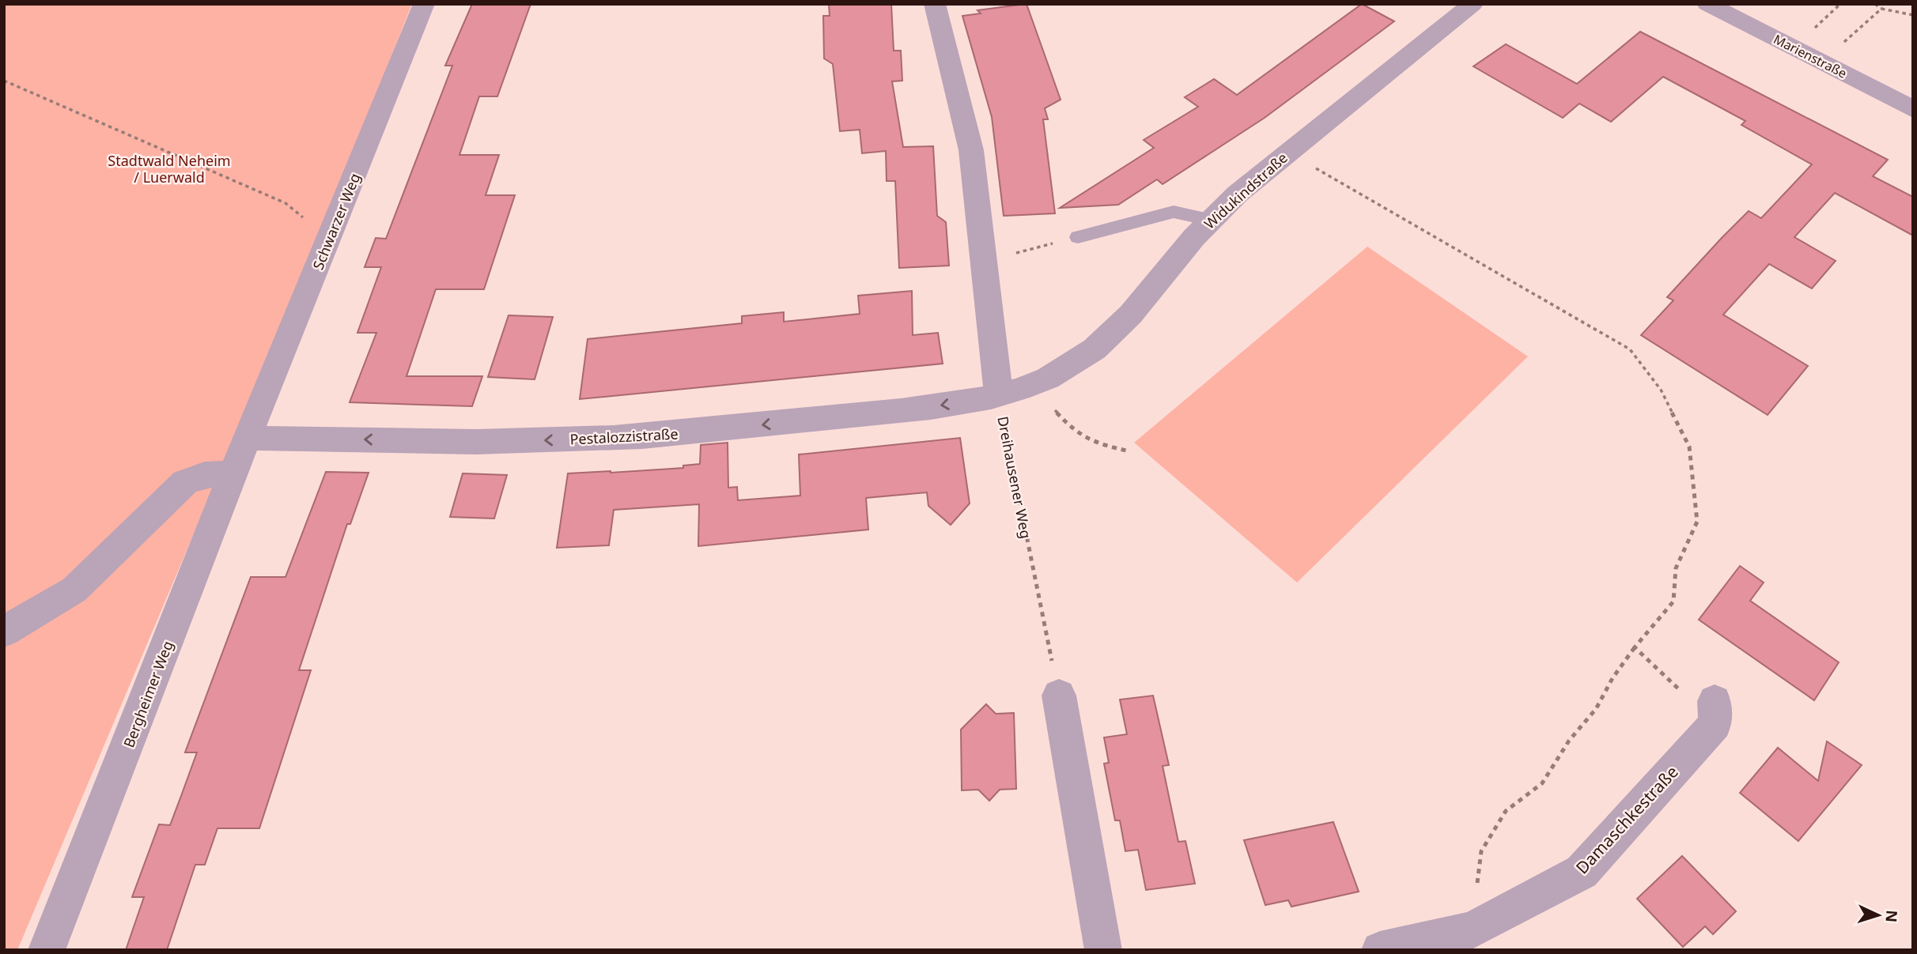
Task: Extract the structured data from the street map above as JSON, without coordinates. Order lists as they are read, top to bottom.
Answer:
{
  "streets": {
    "street": [
      "Marienstraße",
      "Widukindstraße",
      "Schwarzer Weg",
      "Pestalozzistraße",
      "Bergheimer Weg",
      "Damaschkestraße"
    ],
    "path": ["Dreihausener Weg"]
  },
  "crossings": [
    ["Widukindstraße", "Pestalozzistraße"],
    ["Widukindstraße", "Dreihausener Weg"],
    ["Schwarzer Weg", "Pestalozzistraße"],
    ["Schwarzer Weg", "Bergheimer Weg"],
    ["Pestalozzistraße", "Dreihausener Weg"],
    ["Pestalozzistraße", "Bergheimer Weg"]
  ],
  "one_way": ["Pestalozzistraße"],
  "parks": ["Stadtwald Neheim / Luerwald"],
  "north": "right"
}
